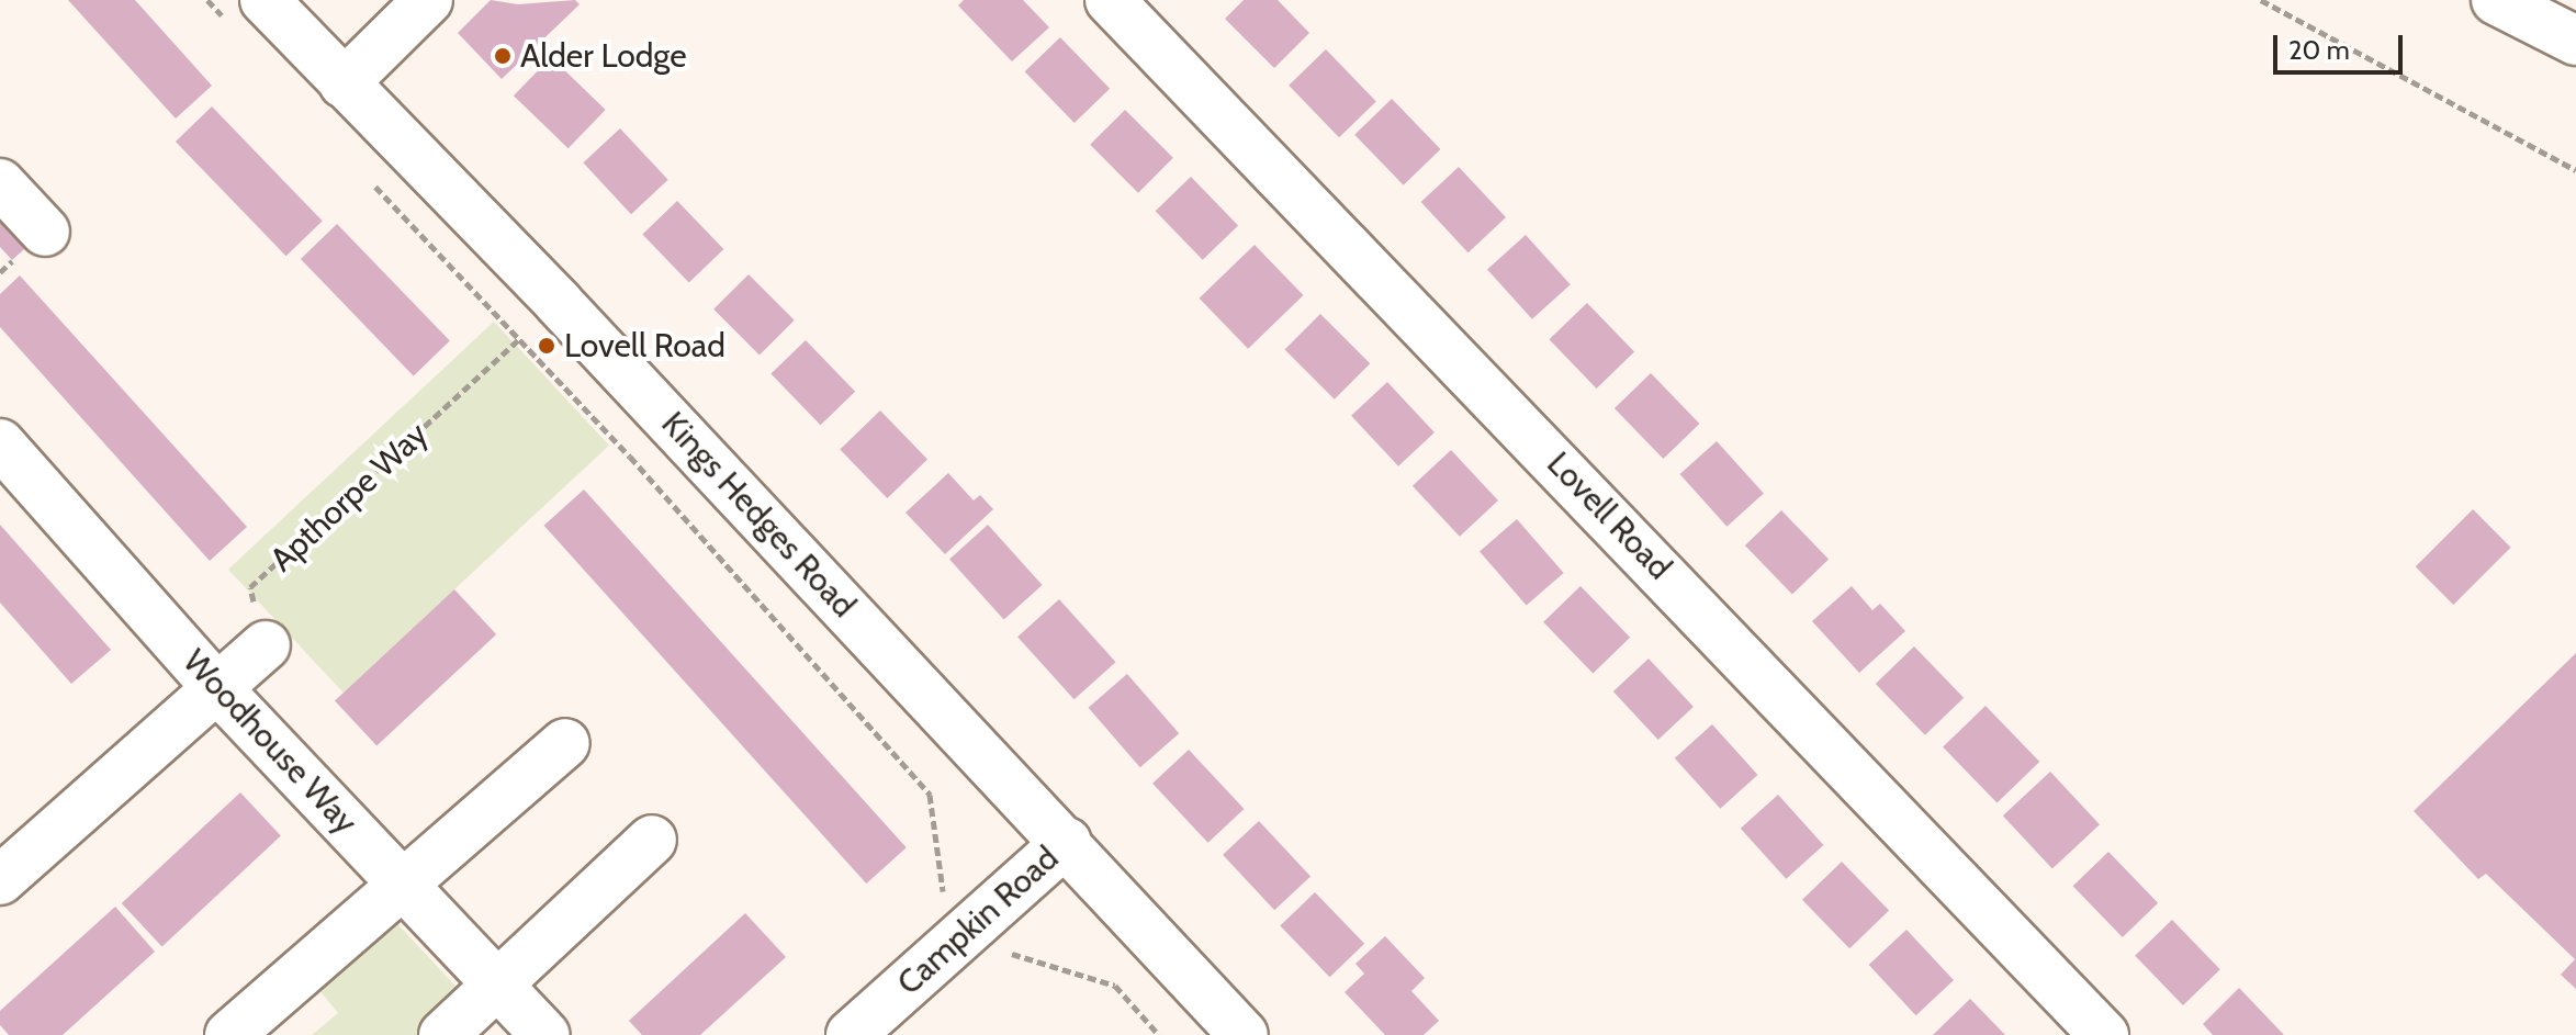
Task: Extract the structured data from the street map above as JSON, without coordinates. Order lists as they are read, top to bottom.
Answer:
{
  "streets": {
    "street": [
      "Kings Hedges Road",
      "Lovell Road",
      "Woodhouse Way",
      "Campkin Road"
    ],
    "path": ["Apthorpe Way"]
  },
  "crossings": [
    ["Apthorpe Way", "Kings Hedges Road"],
    ["Kings Hedges Road", "Campkin Road"]
  ],
  "places": ["Alder Lodge", "Lovell Road"],
  "scale_bar": "20 m"
}
